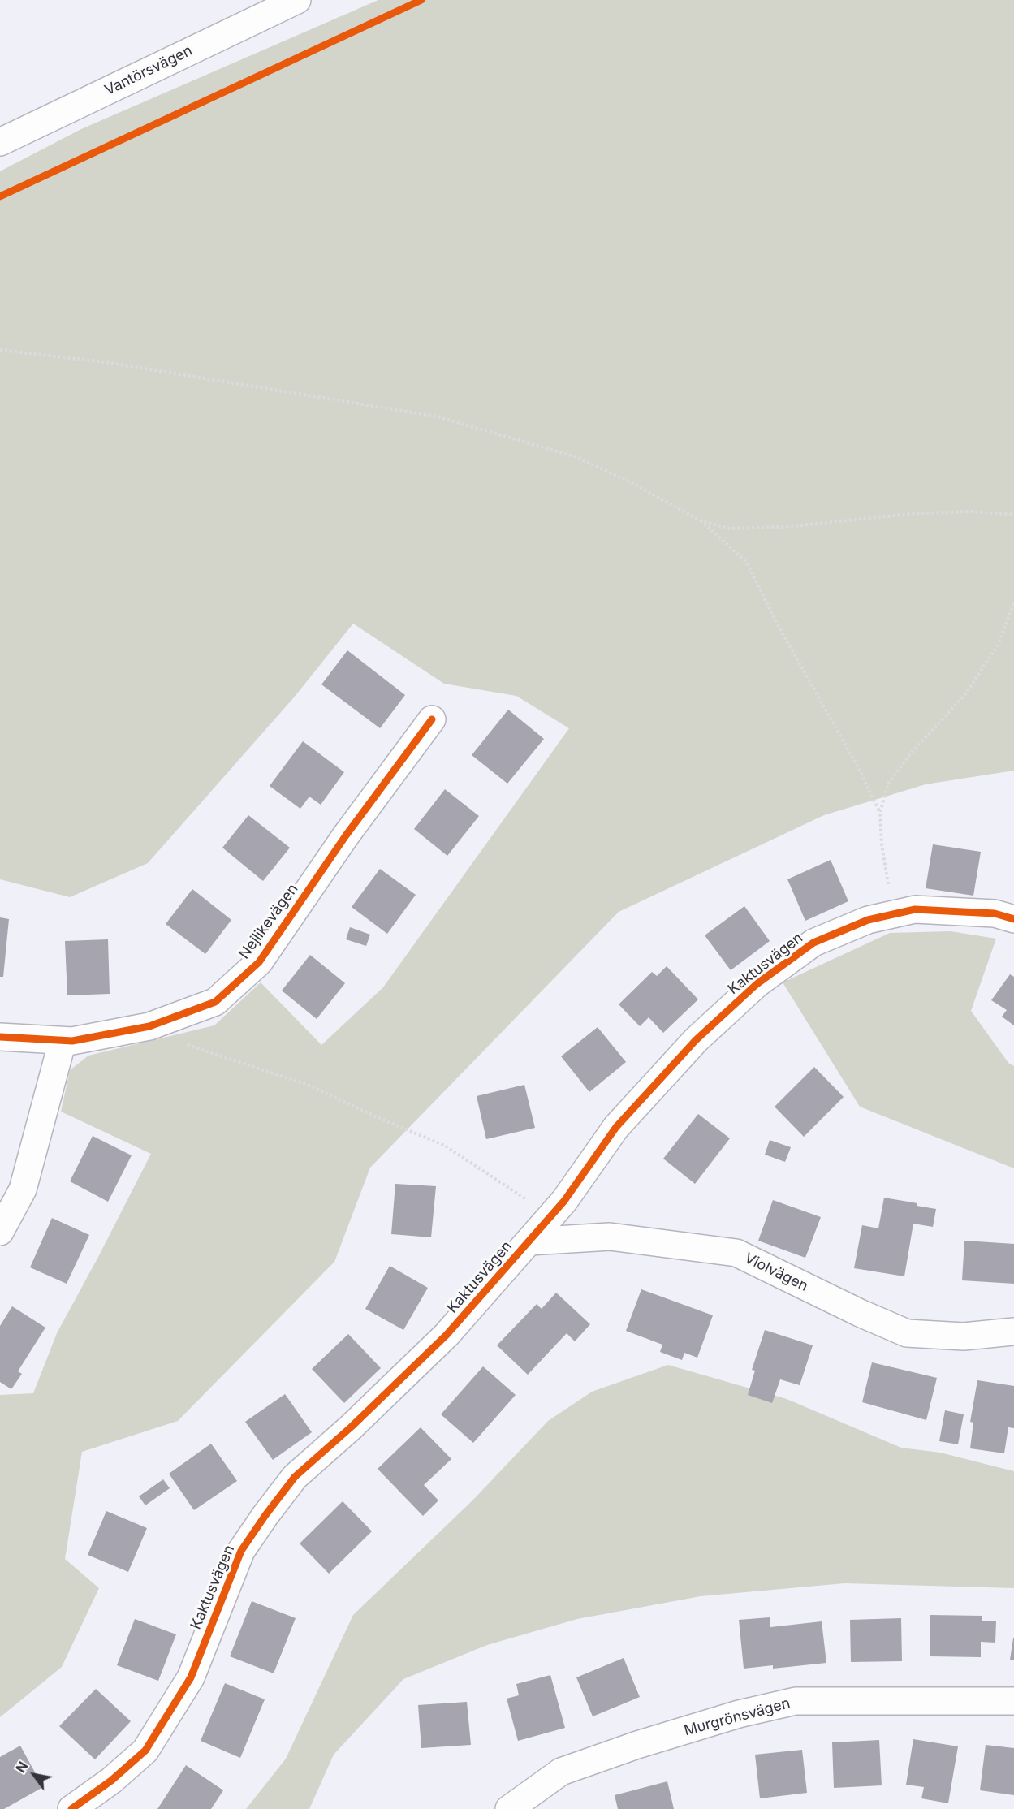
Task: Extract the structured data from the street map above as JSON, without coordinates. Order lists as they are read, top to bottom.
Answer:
{
  "streets": {
    "street": [
      "Vantörsvägen",
      "Nejlikevägen",
      "Kaktusvägen",
      "Violvägen",
      "Murgrönsvägen"
    ]
  },
  "crossings": [
    ["Kaktusvägen", "Violvägen"]
  ],
  "north": "top left"
}
